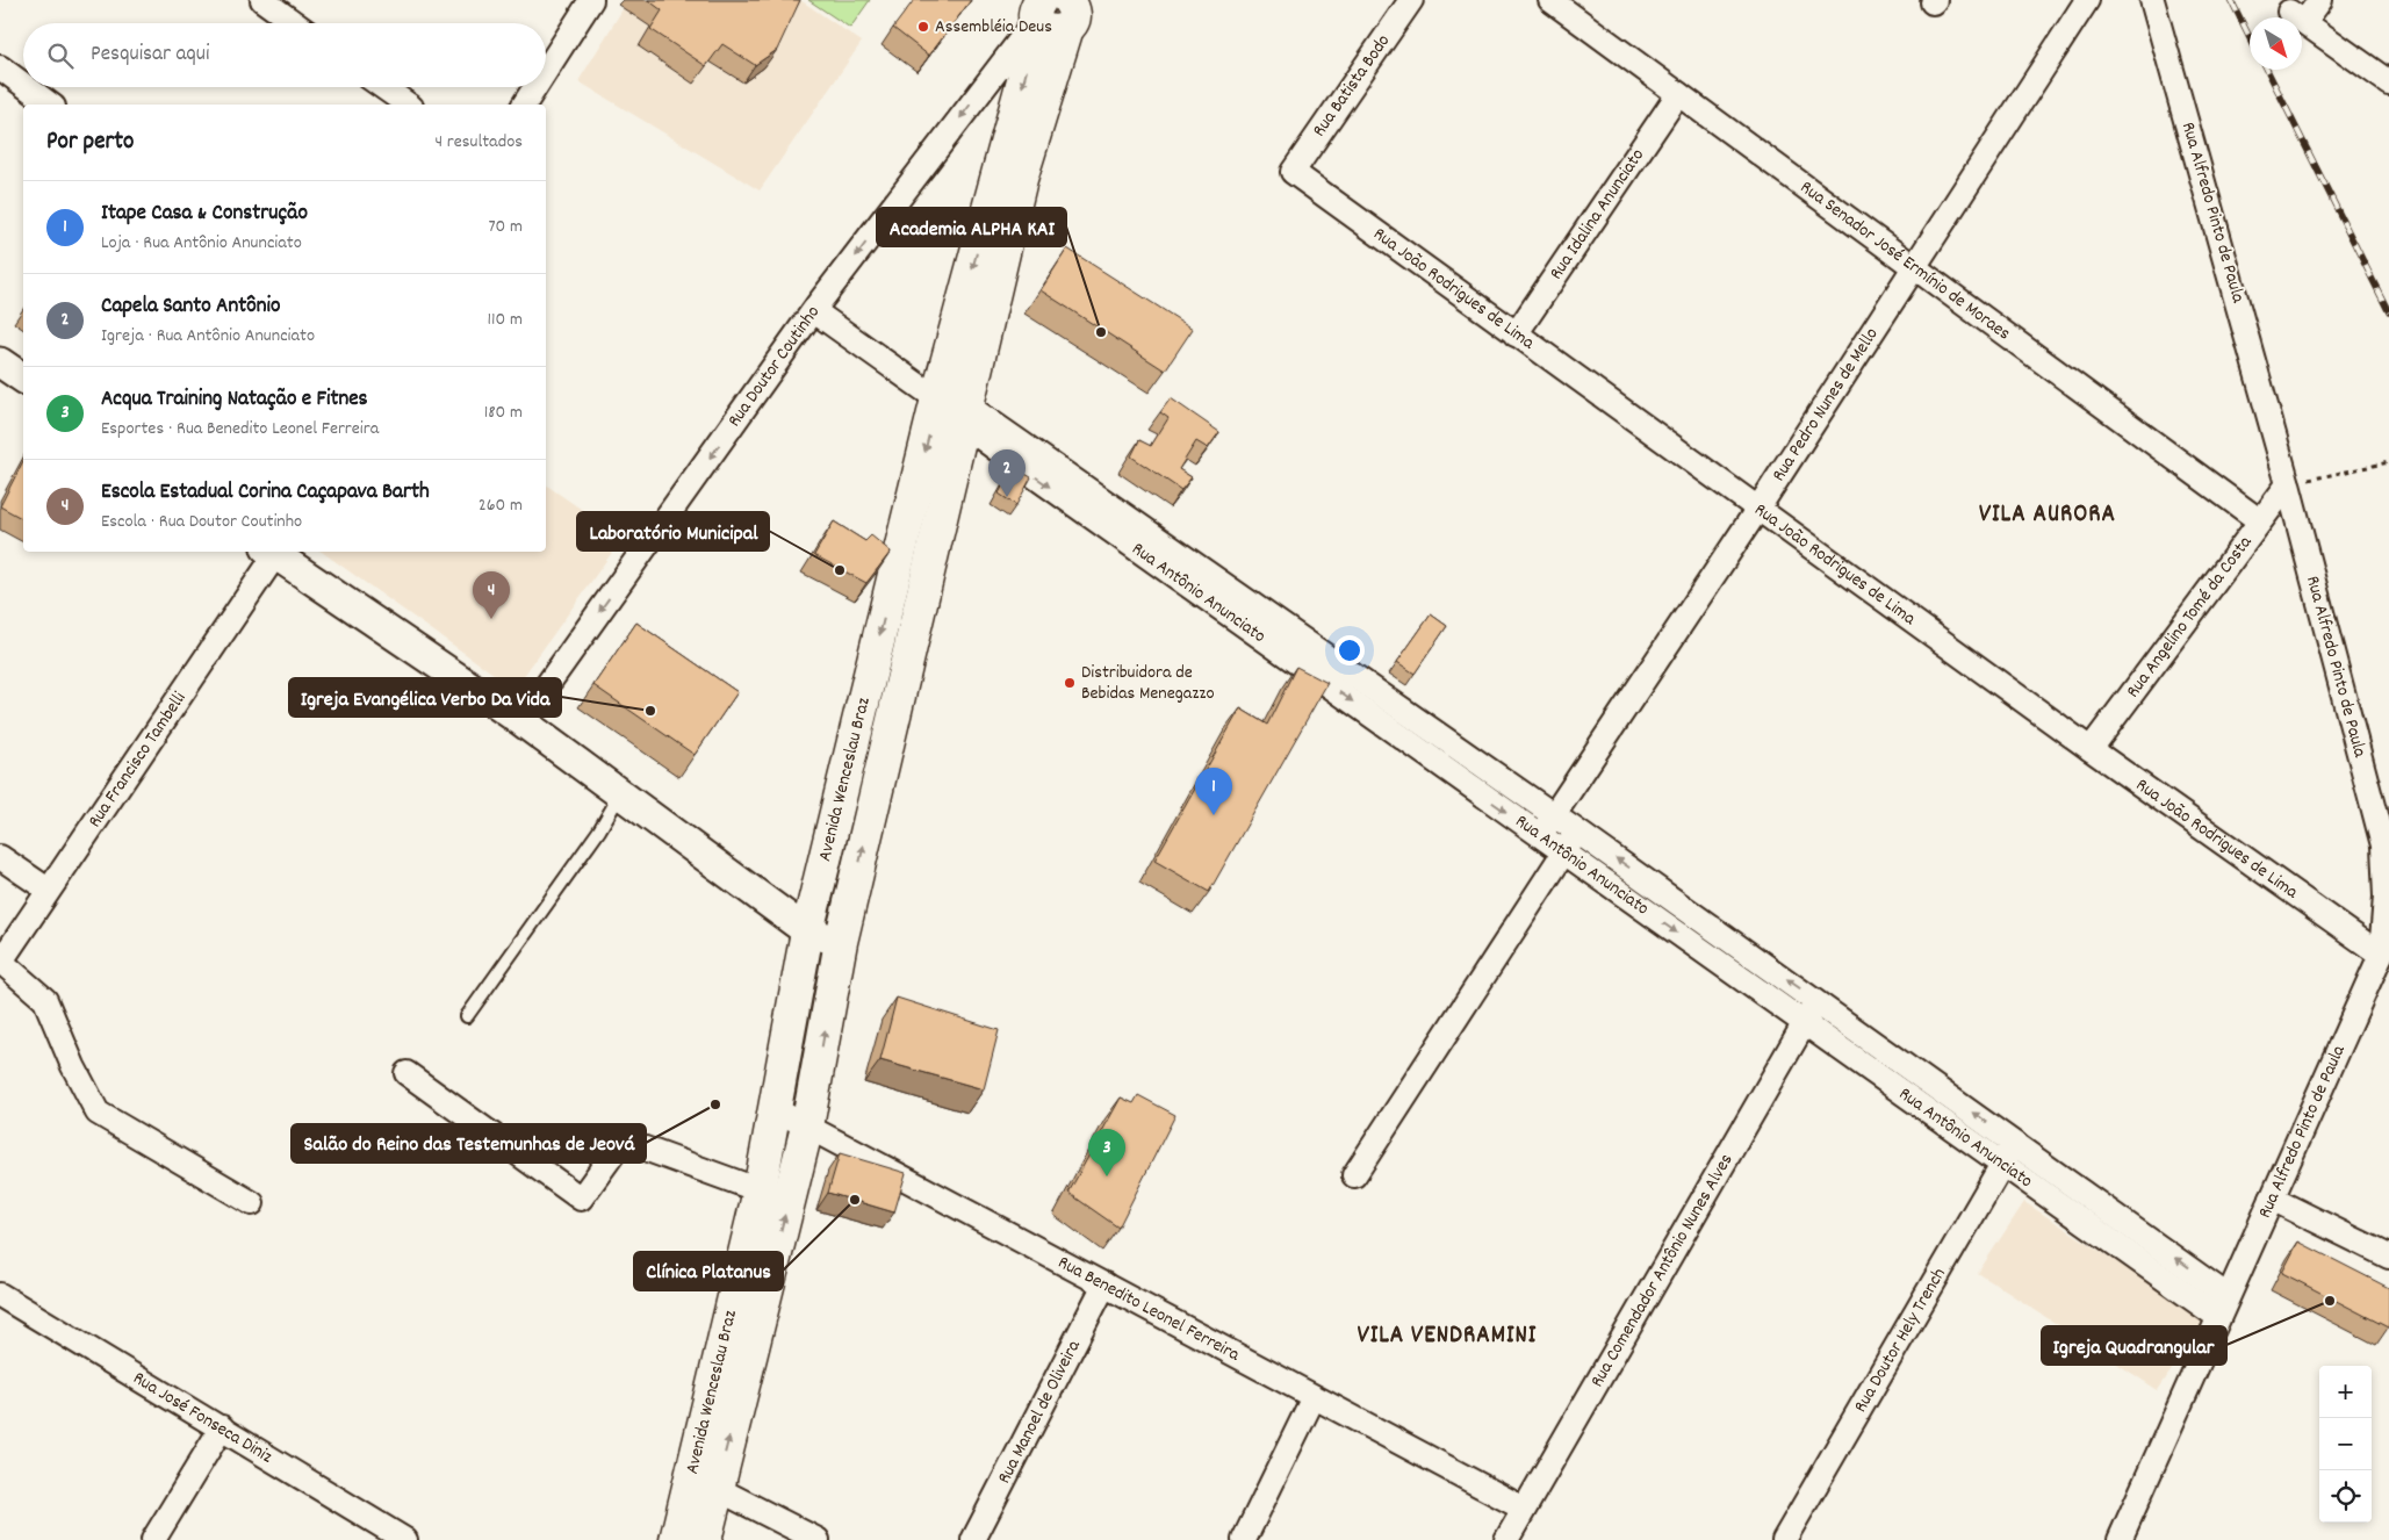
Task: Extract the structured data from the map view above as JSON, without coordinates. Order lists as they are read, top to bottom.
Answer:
{
  "streets": {
    "main road": ["Avenida Wenceslau Braz"],
    "street": [
      "Rua Batista Bodo",
      "Rua Alfredo Pinto de Paula",
      "Rua Idalina Anunciato",
      "Rua Senador José Ermínio de Moraes",
      "Rua João Rodrigues de Lima",
      "Rua Doutor Coutinho",
      "Rua Pedro Nunes de Mello",
      "Rua Antônio Anunciato",
      "Rua Angelino Tomé da Costa",
      "Rua Francisco Tambelli",
      "Rua Comendador Antônio Nunes Alves",
      "Rua Benedito Leonel Ferreira",
      "Rua Doutor Hely Trench",
      "Rua Manoel de Oliveira",
      "Rua José Fonseca Diniz"
    ]
  },
  "crossings": [
    ["Rua Batista Bodo", "Rua João Rodrigues de Lima"],
    ["Rua Alfredo Pinto de Paula", "Rua João Rodrigues de Lima"],
    ["Rua Alfredo Pinto de Paula", "Rua Antônio Anunciato"],
    ["Rua Alfredo Pinto de Paula", "Rua Angelino Tomé da Costa"],
    ["Rua Idalina Anunciato", "Rua Senador José Ermínio de Moraes"],
    ["Rua Idalina Anunciato", "Rua João Rodrigues de Lima"],
    ["Rua Senador José Ermínio de Moraes", "Rua Pedro Nunes de Mello"],
    ["Rua Senador José Ermínio de Moraes", "Rua Angelino Tomé da Costa"],
    ["Rua João Rodrigues de Lima", "Rua Pedro Nunes de Mello"],
    ["Rua João Rodrigues de Lima", "Rua Angelino Tomé da Costa"],
    ["Rua Doutor Coutinho", "Rua Antônio Anunciato"],
    ["Rua Doutor Coutinho", "Avenida Wenceslau Braz"],
    ["Rua Pedro Nunes de Mello", "Rua Antônio Anunciato"],
    ["Rua Antônio Anunciato", "Avenida Wenceslau Braz"],
    ["Rua Antônio Anunciato", "Rua Comendador Antônio Nunes Alves"],
    ["Rua Antônio Anunciato", "Rua Doutor Hely Trench"],
    ["Avenida Wenceslau Braz", "Rua Benedito Leonel Ferreira"],
    ["Rua Comendador Antônio Nunes Alves", "Rua Benedito Leonel Ferreira"],
    ["Rua Benedito Leonel Ferreira", "Rua Manoel de Oliveira"]
  ],
  "one_way": ["Rua Doutor Coutinho"],
  "districts": ["VILA AURORA", "VILA VENDRAMINI"],
  "places": [
    "Assembléia Deus",
    "Academia ALPHA KAI",
    "Laboratório Municipal",
    "Distribuidora de Bebidas Menegazzo",
    "Igreja Evangélica Verbo Da Vida",
    "Salão do Reino das Testemunhas de Jeová",
    "Clínica Platanus",
    "Igreja Quadrangular"
  ],
  "north": "bottom right",
  "page": {
    "search": "Pesquisar aqui",
    "heading": ["Por perto", "4 resultados"],
    "list": [
      {
        "mark": "1",
        "name": "Itape Casa & Construção",
        "note": "Loja · Rua Antônio Anunciato",
        "value": "70 m"
      },
      {
        "mark": "2",
        "name": "Capela Santo Antônio",
        "note": "Igreja · Rua Antônio Anunciato",
        "value": "110 m"
      },
      {
        "mark": "3",
        "name": "Acqua Training Natação e Fitnes",
        "note": "Esportes · Rua Benedito Leonel Ferreira",
        "value": "180 m"
      },
      {
        "mark": "4",
        "name": "Escola Estadual Corina Caçapava Barth",
        "note": "Escola · Rua Doutor Coutinho",
        "value": "260 m"
      }
    ],
    "pins": [
      "2",
      "4",
      "1",
      "3"
    ],
    "map_buttons": ["+", "−"]
  }
}
